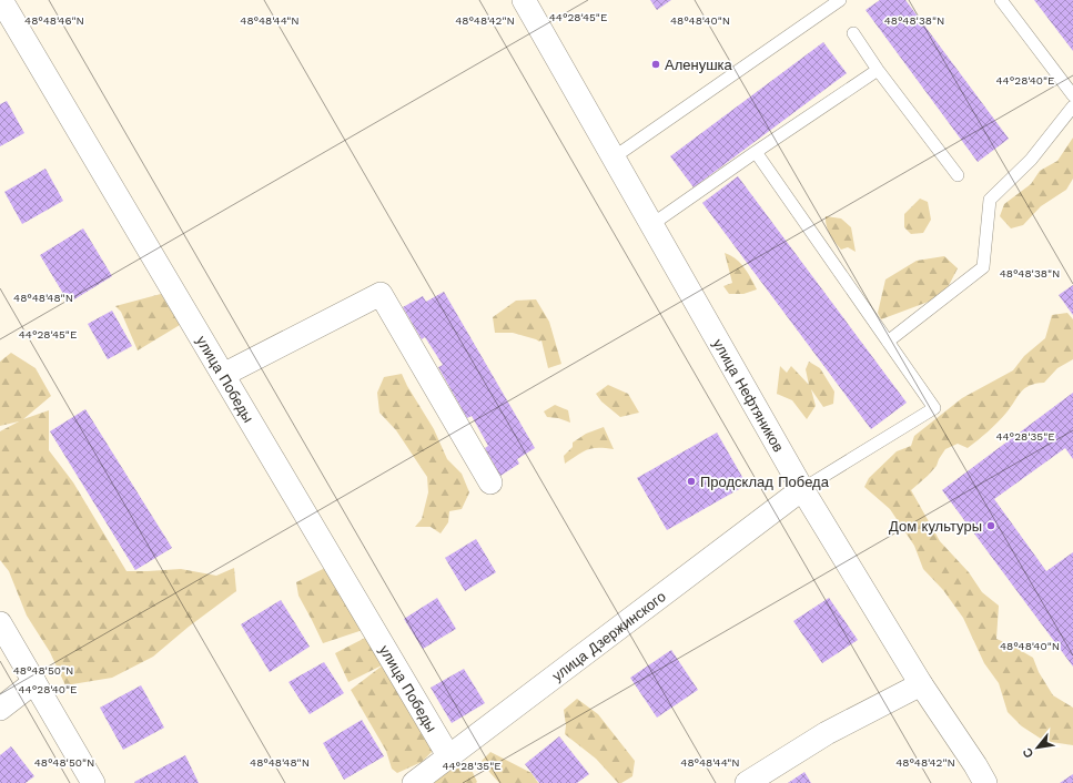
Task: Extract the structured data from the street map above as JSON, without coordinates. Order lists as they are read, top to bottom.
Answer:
{
  "streets": {
    "street": ["улица Победы", "улица Нефтяников", "улица Дзержинского"]
  },
  "crossings": [
    ["улица Победы", "улица Дзержинского"],
    ["улица Нефтяников", "улица Дзержинского"]
  ],
  "places": ["Аленушка", "Продсклад Победа", "Дом культуры"],
  "north": "bottom left",
  "coordinates": [
    "44°28'45\"E",
    "48°48'46\"N",
    "48°48'44\"N",
    "48°48'42\"N",
    "48°48'40\"N",
    "48°48'38\"N",
    "44°28'40\"E",
    "48°48'48\"N",
    "44°28'35\"E",
    "48°48'50\"N"
  ]
}
